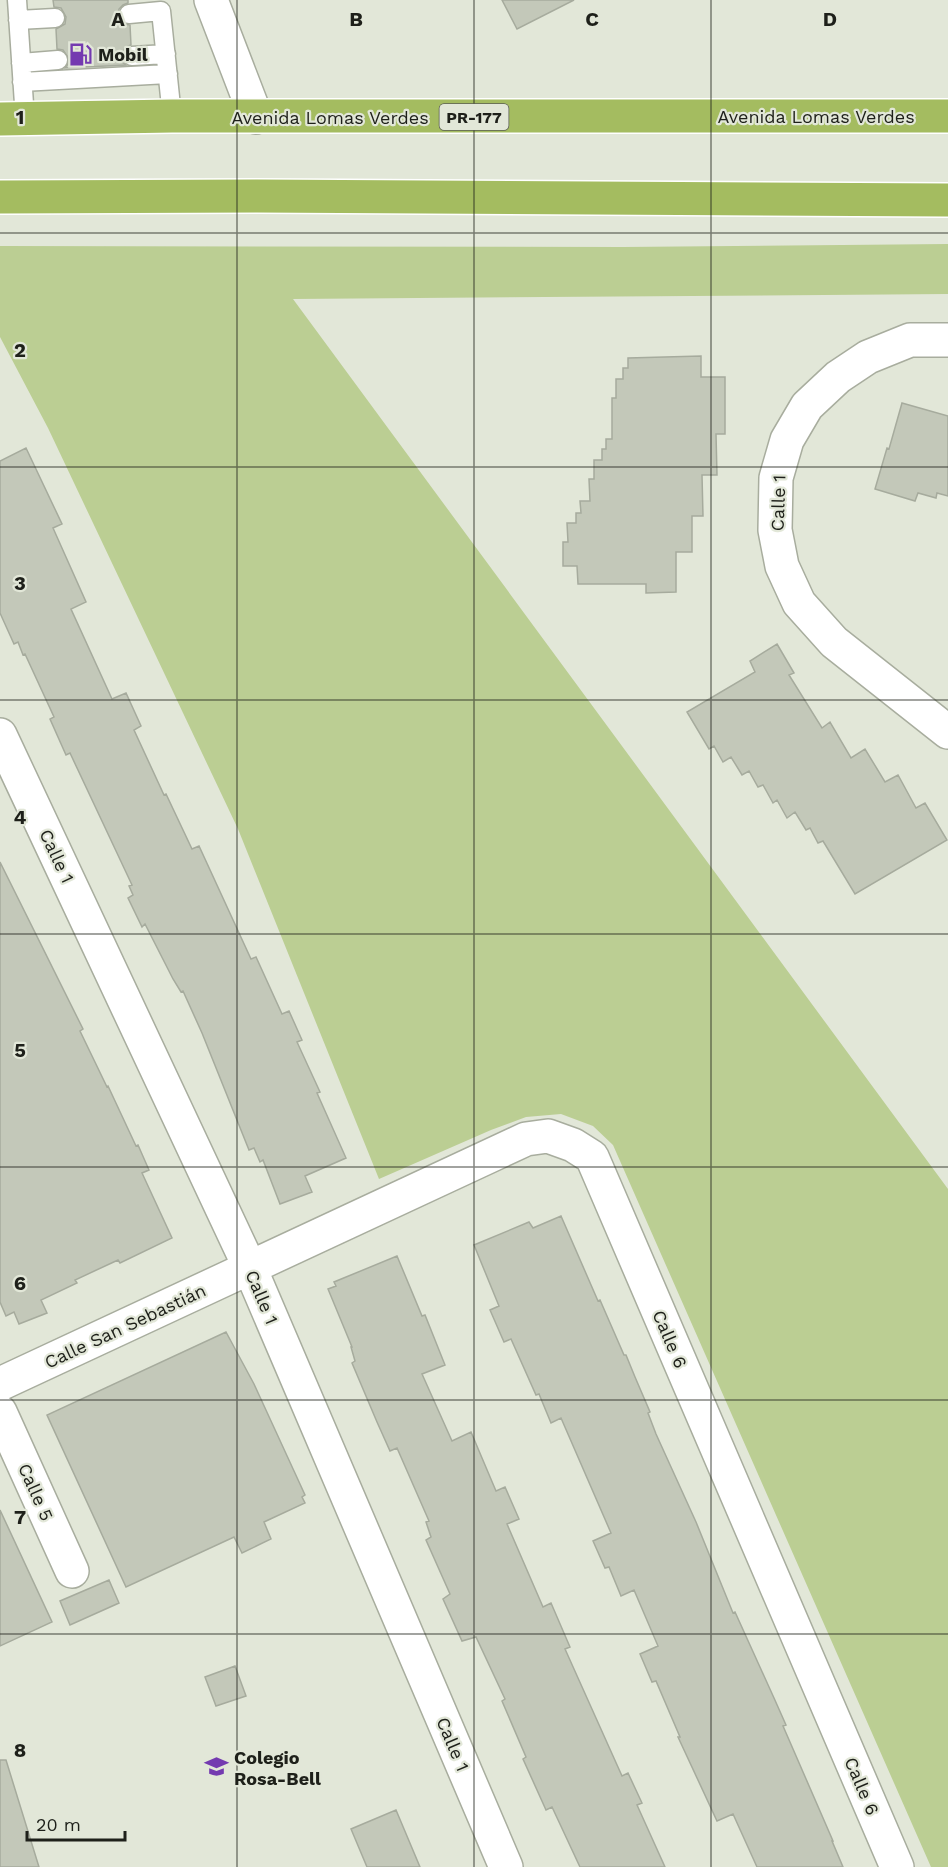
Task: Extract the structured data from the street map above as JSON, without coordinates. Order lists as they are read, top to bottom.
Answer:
{
  "streets": {
    "highway": ["Avenida Lomas Verdes", "PR-177"],
    "street": [
      "Calle 1",
      "Calle San Sebastián",
      "Calle 6",
      "Calle 5"
    ]
  },
  "crossings": [
    ["Calle 1", "Calle San Sebastián"],
    ["Calle 1", "Calle 6"],
    ["Calle San Sebastián", "Calle 6"]
  ],
  "places": {
    "fuel station": ["Mobil"],
    "school or university": ["Colegio Rosa-Bell"]
  },
  "scale_bar": "20 m",
  "grid": {
    "columns": [
      "A",
      "B",
      "C",
      "D"
    ],
    "rows": [
      "1",
      "2",
      "3",
      "4",
      "5",
      "6",
      "7",
      "8"
    ]
  }
}
